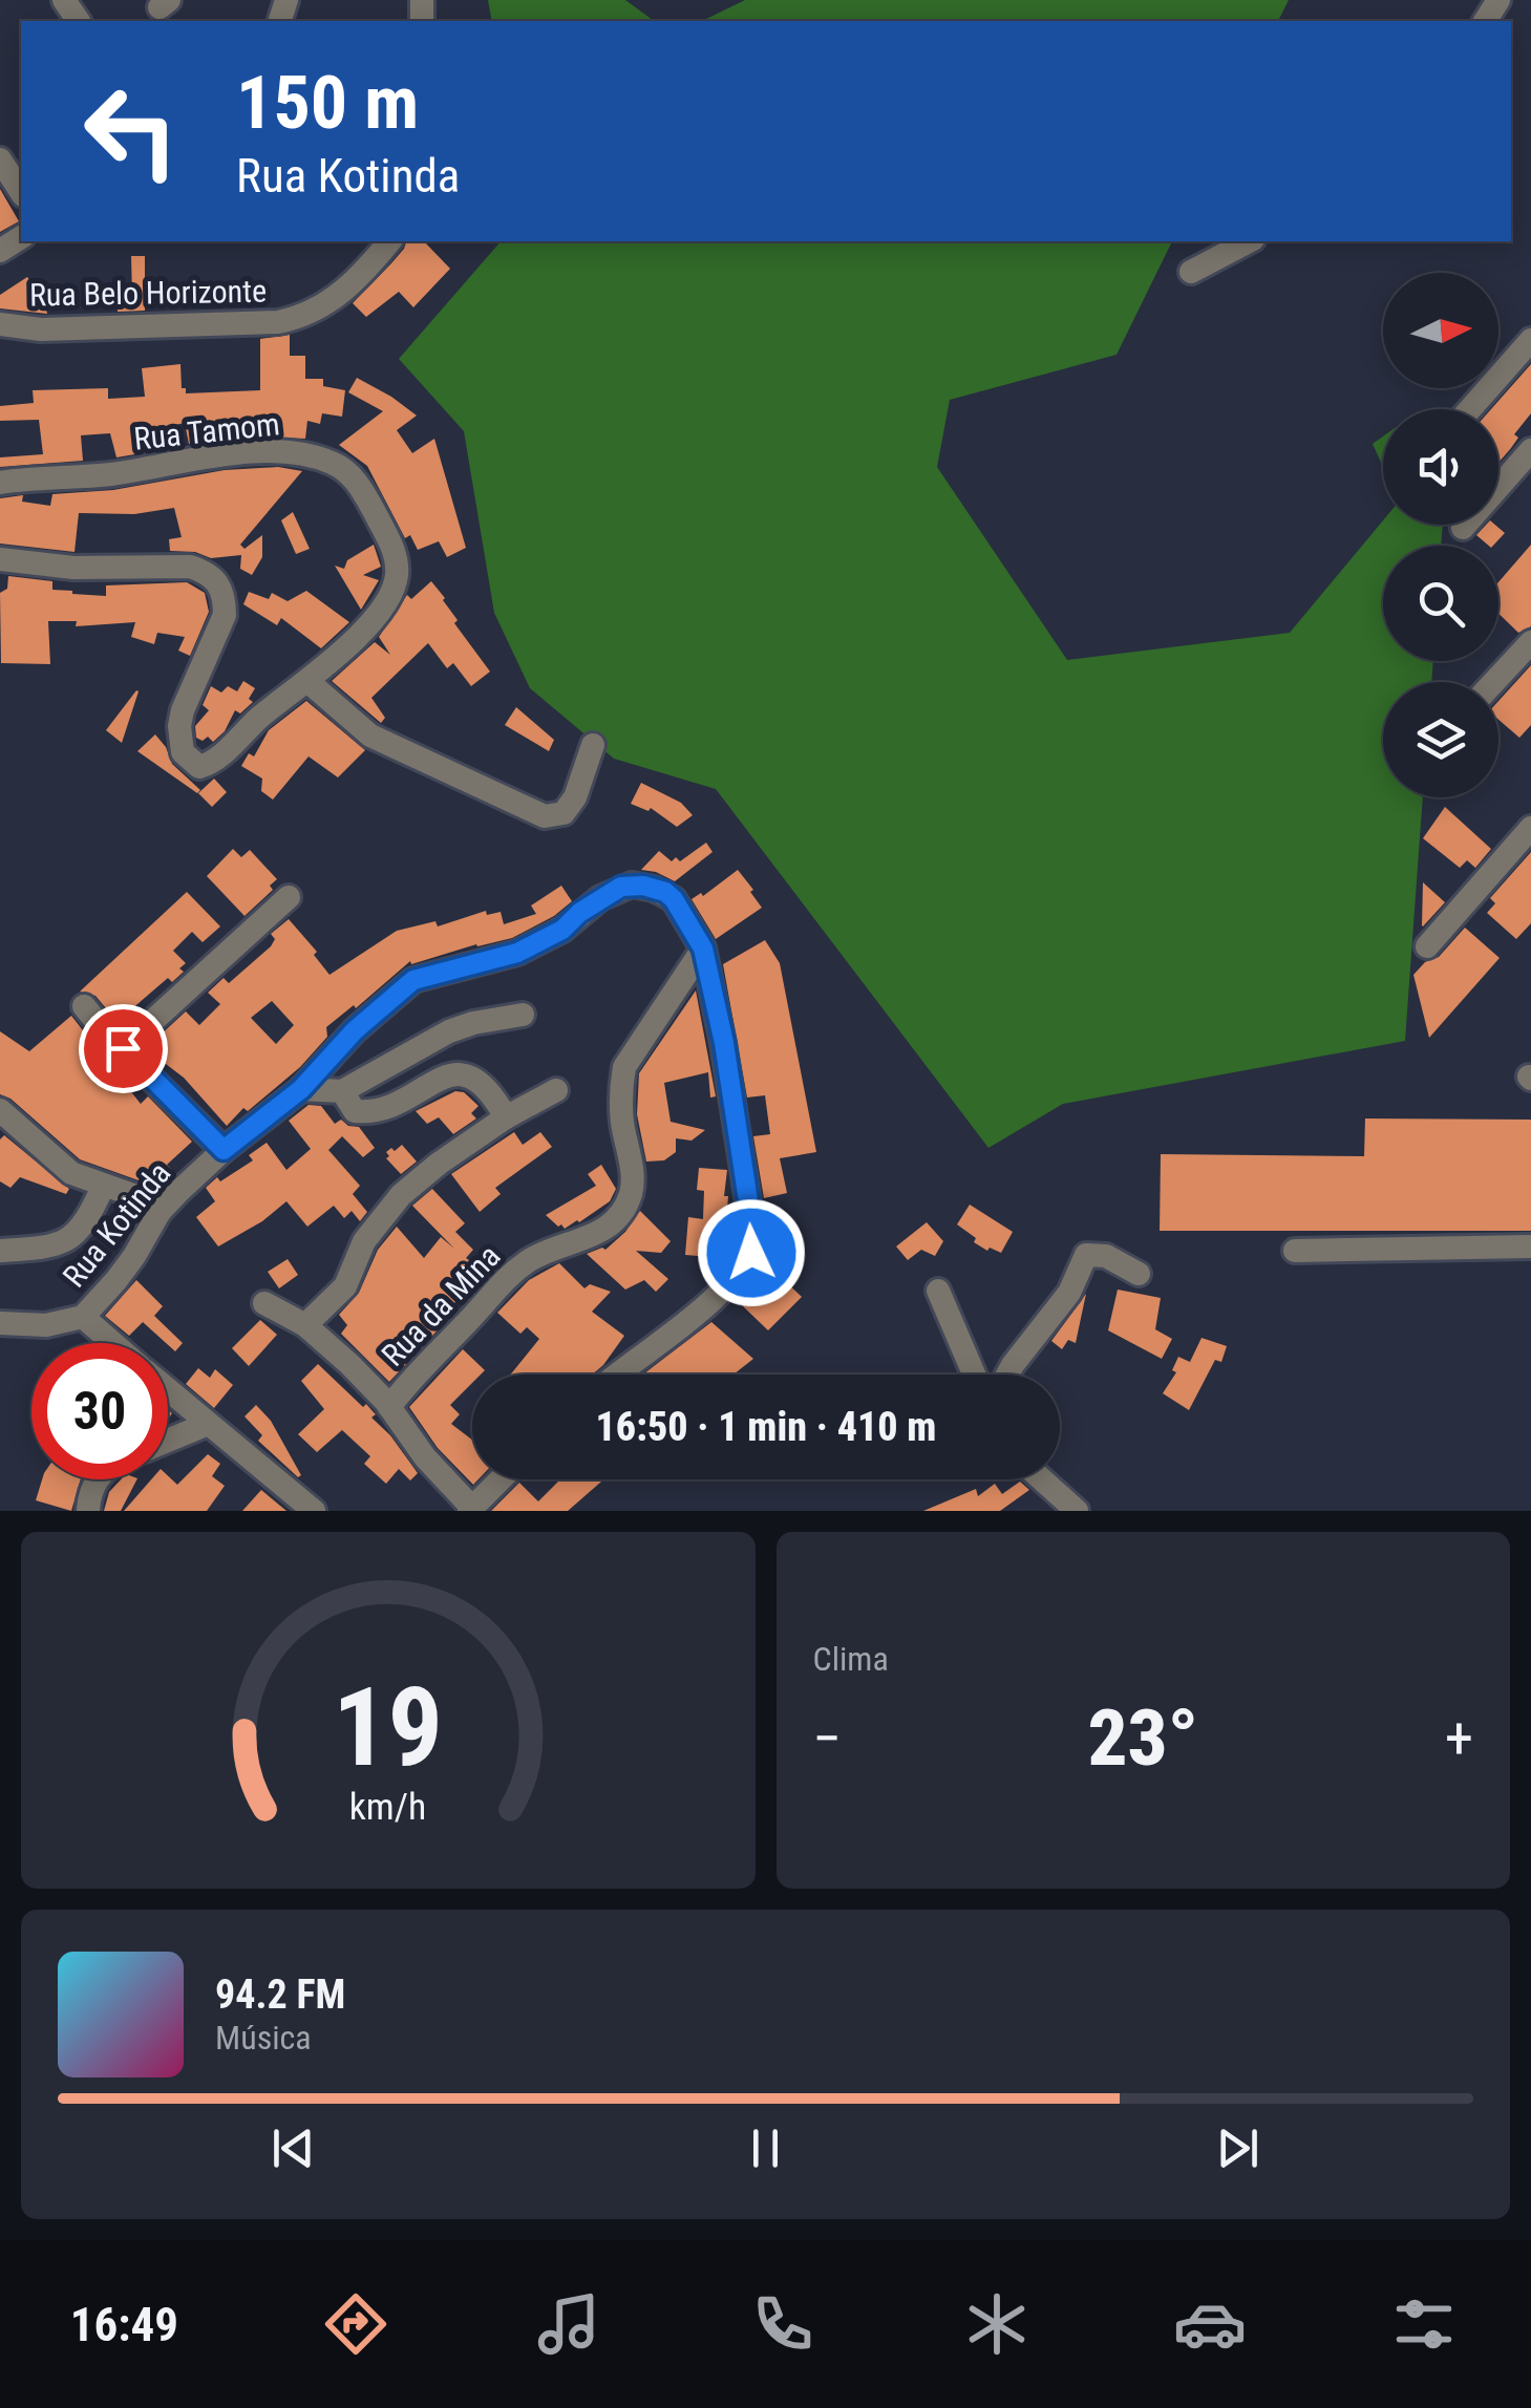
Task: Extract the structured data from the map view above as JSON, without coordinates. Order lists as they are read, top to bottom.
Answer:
{
  "streets": {
    "street": [
      "Rua Belo Horizonte",
      "Rua Tamom",
      "Rua Kotinda",
      "Rua da Mina"
    ]
  },
  "crossings": [
    ["Rua Kotinda", "Rua da Mina"]
  ],
  "north": "right",
  "page": {
    "turn": ["150 m", "Rua Kotinda"],
    "limit": "30",
    "trip": "16:50 · 1 min · 410 m",
    "tile": "Clima",
    "heat": ["−", "23°", "+"],
    "song": ["94.2 FM", "Música"],
    "tabs": "16:49",
    "gauge": ["19", "km/h"]
  }
}
